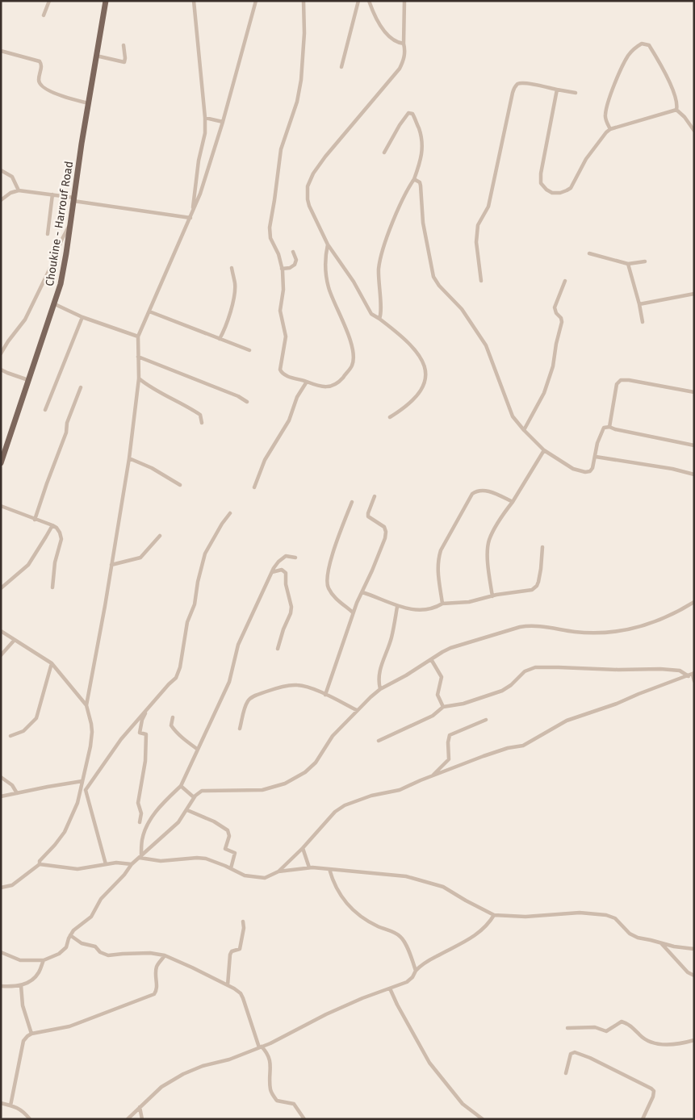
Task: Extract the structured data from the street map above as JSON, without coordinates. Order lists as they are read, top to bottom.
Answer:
{
  "streets": {
    "main road": ["Choukine - Harrouf Road"]
  }
}
